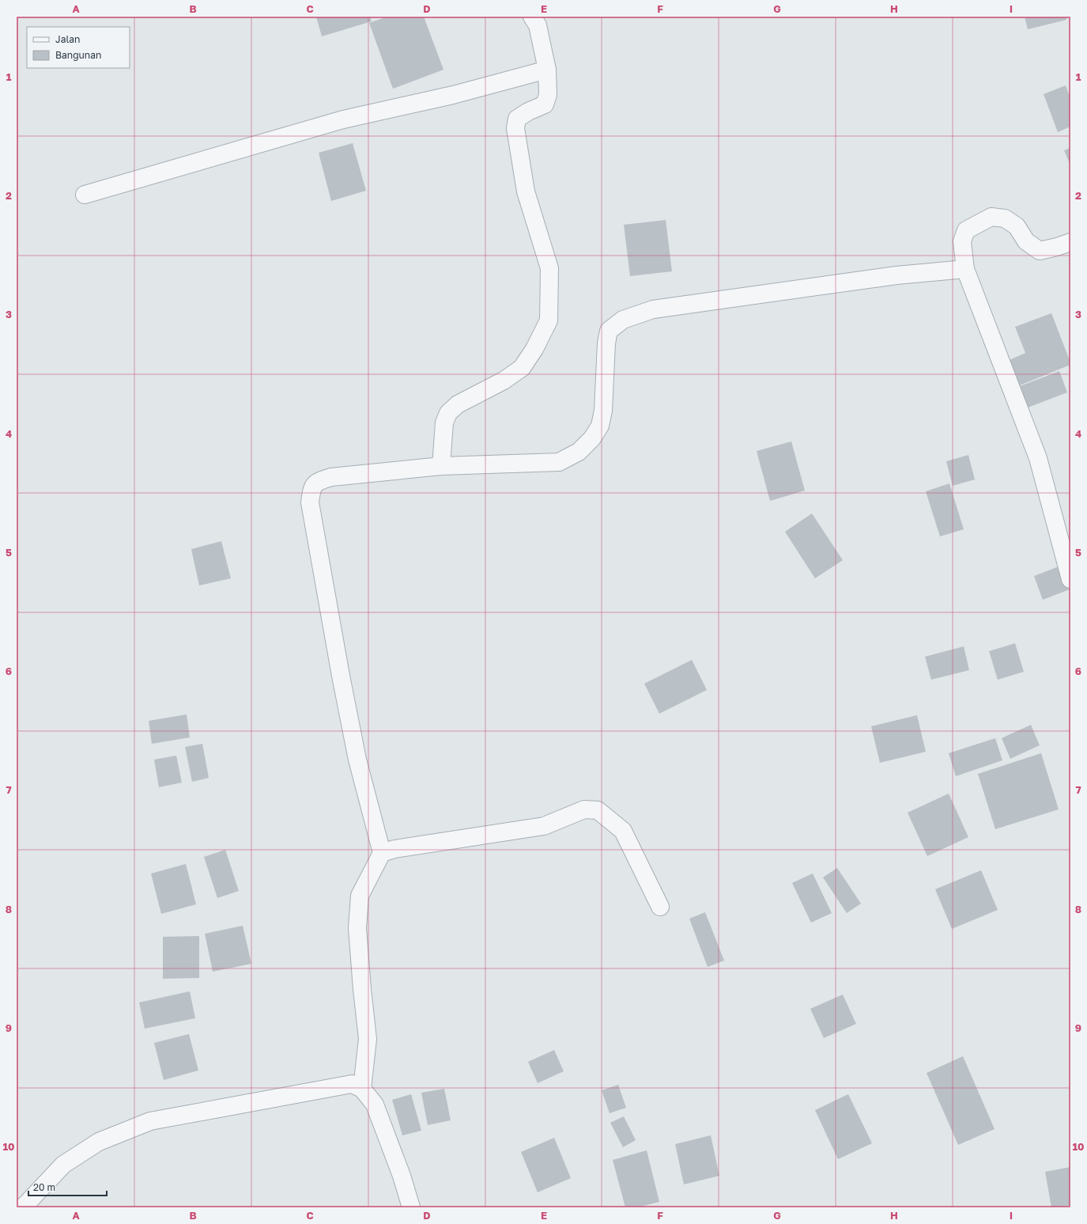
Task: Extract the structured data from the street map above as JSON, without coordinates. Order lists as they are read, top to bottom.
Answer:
{
  "legend": ["Jalan", "Bangunan"],
  "scale_bar": "20 m",
  "grid": {
    "columns": [
      "A",
      "B",
      "C",
      "D",
      "E",
      "F",
      "G",
      "H",
      "I"
    ],
    "rows": [
      "1",
      "2",
      "3",
      "4",
      "5",
      "6",
      "7",
      "8",
      "9",
      "10"
    ]
  }
}
